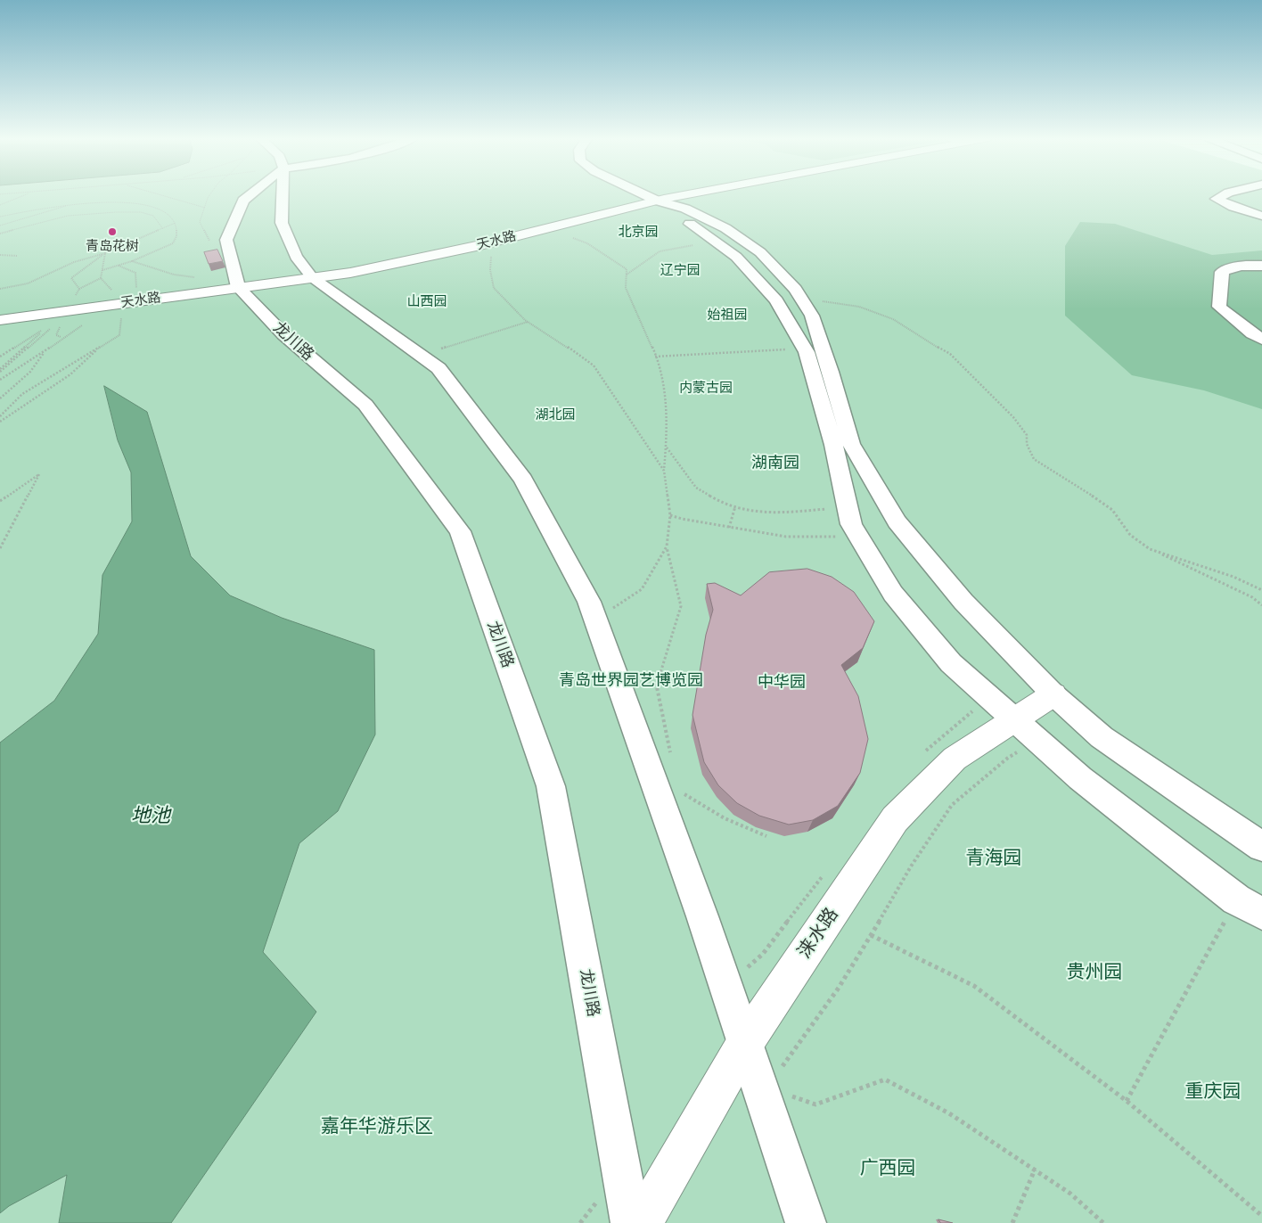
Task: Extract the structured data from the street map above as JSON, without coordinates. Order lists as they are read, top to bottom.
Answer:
{
  "streets": {
    "street": ["天水路", "龙川路", "涞水路"]
  },
  "crossings": [
    ["天水路", "龙川路"]
  ],
  "water": ["地池"],
  "parks": [
    "北京园",
    "辽宁园",
    "山西园",
    "始祖园",
    "内蒙古园",
    "湖北园",
    "湖南园",
    "青岛世界园艺博览园",
    "中华园",
    "青海园",
    "贵州园",
    "重庆园",
    "嘉年华游乐区",
    "广西园"
  ],
  "places": ["青岛花树"]
}
